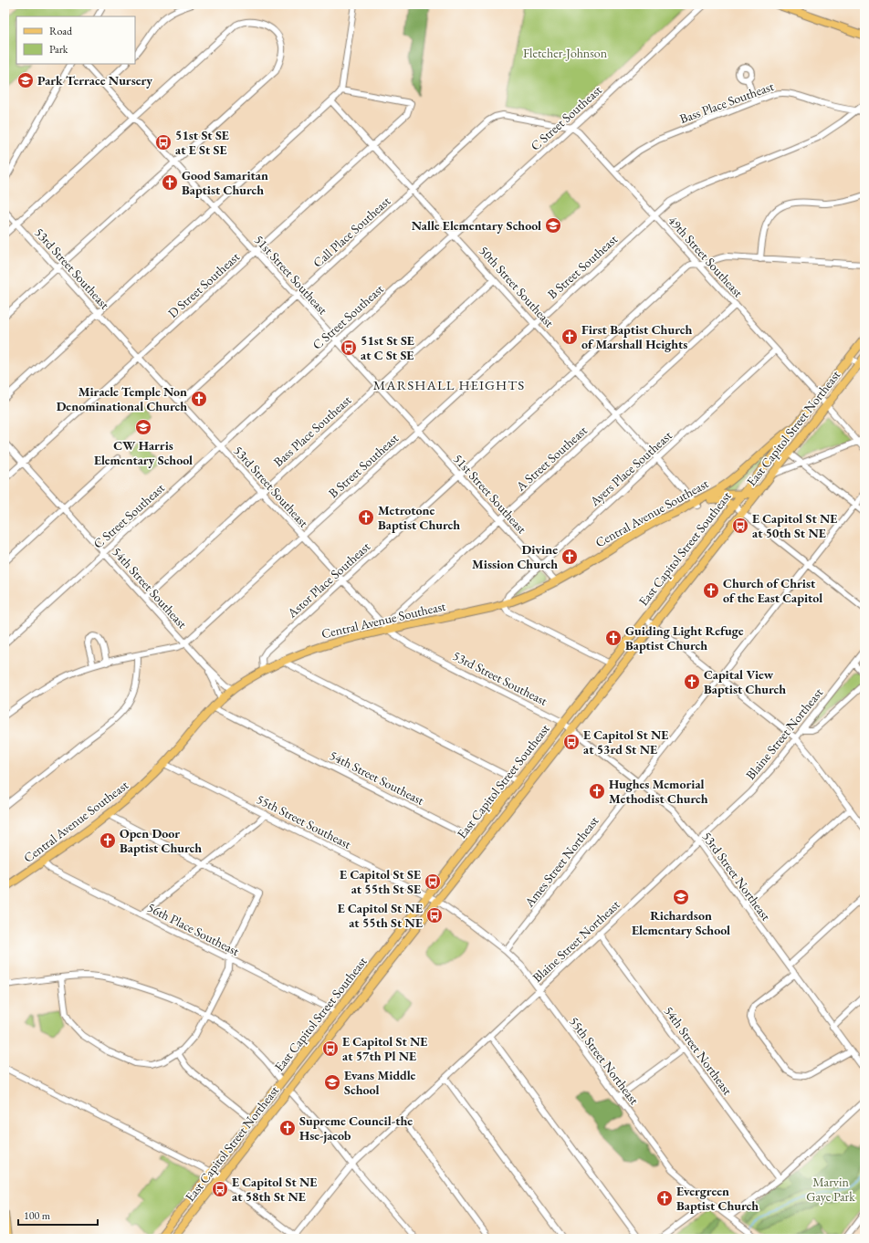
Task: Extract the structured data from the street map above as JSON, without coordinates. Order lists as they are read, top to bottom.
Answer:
{
  "streets": {
    "main road": ["East Capitol Street Northeast", "Central Avenue Southeast", "East Capitol Street Southeast"],
    "street": [
      "Bass Place Southeast",
      "C Street Southeast",
      "Call Place Southeast",
      "49th Street Southeast",
      "B Street Southeast",
      "53rd Street Southeast",
      "51st Street Southeast",
      "D Street Southeast",
      "50th Street Southeast",
      "A Street Southeast",
      "Ayers Place Southeast",
      "Astor Place Southeast",
      "54th Street Southeast",
      "Blaine Street Northeast",
      "55th Street Southeast",
      "Ames Street Northeast",
      "53rd Street Northeast",
      "56th Place Southeast",
      "54th Street Northeast",
      "55th Street Northeast"
    ]
  },
  "crossings": [
    ["Bass Place Southeast", "49th Street Southeast"],
    ["Bass Place Southeast", "B Street Southeast"],
    ["Bass Place Southeast", "53rd Street Southeast"],
    ["Bass Place Southeast", "51st Street Southeast"],
    ["Bass Place Southeast", "50th Street Southeast"],
    ["Bass Place Southeast", "54th Street Southeast"],
    ["C Street Southeast", "Call Place Southeast"],
    ["C Street Southeast", "49th Street Southeast"],
    ["C Street Southeast", "53rd Street Southeast"],
    ["C Street Southeast", "51st Street Southeast"],
    ["C Street Southeast", "50th Street Southeast"],
    ["C Street Southeast", "54th Street Southeast"],
    ["Call Place Southeast", "49th Street Southeast"],
    ["Call Place Southeast", "53rd Street Southeast"],
    ["Call Place Southeast", "51st Street Southeast"],
    ["Call Place Southeast", "50th Street Southeast"],
    ["49th Street Southeast", "B Street Southeast"],
    ["49th Street Southeast", "East Capitol Street Northeast"],
    ["49th Street Southeast", "A Street Southeast"],
    ["49th Street Southeast", "Ayers Place Southeast"],
    ["49th Street Southeast", "East Capitol Street Southeast"],
    ["49th Street Southeast", "Astor Place Southeast"],
    ["B Street Southeast", "53rd Street Southeast"],
    ["B Street Southeast", "51st Street Southeast"],
    ["B Street Southeast", "50th Street Southeast"],
    ["B Street Southeast", "54th Street Southeast"],
    ["53rd Street Southeast", "D Street Southeast"],
    ["53rd Street Southeast", "A Street Southeast"],
    ["53rd Street Southeast", "Central Avenue Southeast"],
    ["53rd Street Southeast", "East Capitol Street Southeast"],
    ["53rd Street Southeast", "Astor Place Southeast"],
    ["53rd Street Southeast", "53rd Street Northeast"],
    ["51st Street Southeast", "D Street Southeast"],
    ["51st Street Southeast", "A Street Southeast"],
    ["51st Street Southeast", "Ayers Place Southeast"],
    ["51st Street Southeast", "Central Avenue Southeast"],
    ["51st Street Southeast", "Astor Place Southeast"],
    ["D Street Southeast", "50th Street Southeast"],
    ["D Street Southeast", "54th Street Southeast"],
    ["50th Street Southeast", "A Street Southeast"],
    ["50th Street Southeast", "Ayers Place Southeast"],
    ["50th Street Southeast", "Central Avenue Southeast"],
    ["50th Street Southeast", "Astor Place Southeast"],
    ["East Capitol Street Northeast", "East Capitol Street Southeast"],
    ["East Capitol Street Northeast", "55th Street Southeast"],
    ["East Capitol Street Northeast", "53rd Street Northeast"],
    ["East Capitol Street Northeast", "55th Street Northeast"],
    ["A Street Southeast", "Central Avenue Southeast"],
    ["Ayers Place Southeast", "Central Avenue Southeast"],
    ["Central Avenue Southeast", "East Capitol Street Southeast"],
    ["Central Avenue Southeast", "Astor Place Southeast"],
    ["Central Avenue Southeast", "54th Street Southeast"],
    ["Central Avenue Southeast", "55th Street Southeast"],
    ["Central Avenue Southeast", "56th Place Southeast"],
    ["East Capitol Street Southeast", "54th Street Southeast"],
    ["East Capitol Street Southeast", "55th Street Southeast"],
    ["East Capitol Street Southeast", "53rd Street Northeast"],
    ["East Capitol Street Southeast", "56th Place Southeast"],
    ["East Capitol Street Southeast", "55th Street Northeast"],
    ["Blaine Street Northeast", "53rd Street Northeast"],
    ["Blaine Street Northeast", "54th Street Northeast"],
    ["Blaine Street Northeast", "55th Street Northeast"],
    ["55th Street Southeast", "55th Street Northeast"],
    ["Ames Street Northeast", "53rd Street Northeast"],
    ["Ames Street Northeast", "55th Street Northeast"]
  ],
  "districts": ["MARSHALL HEIGHTS"],
  "parks": ["Fletcher-Johnson", "Marvin Gaye Park"],
  "places": {
    "school or university": [
      "Park Terrace Nursery",
      "Nalle Elementary School",
      "CW Harris Elementary School",
      "Richardson Elementary School",
      "Evans Middle School"
    ],
    "bus stop": [
      "51st St SE at E St SE",
      "51st St SE at C St SE",
      "E Capitol St NE at 50th St NE",
      "E Capitol St NE at 53rd St NE",
      "E Capitol St SE at 55th St SE",
      "E Capitol St NE at 55th St NE",
      "E Capitol St NE at 57th Pl NE",
      "E Capitol St NE at 58th St NE"
    ],
    "church": [
      "Good Samaritan Baptist Church",
      "First Baptist Church of Marshall Heights",
      "Miracle Temple Non Denominational Church",
      "Metrotone Baptist Church",
      "Divine Mission Church",
      "Church of Christ of the East Capitol",
      "Guiding Light Refuge Baptist Church",
      "Capital View Baptist Church",
      "Hughes Memorial Methodist Church",
      "Open Door Baptist Church",
      "Supreme Council-the Hse-jacob",
      "Evergreen Baptist Church"
    ]
  },
  "legend": ["Road", "Park"],
  "scale_bar": "100 m"
}
